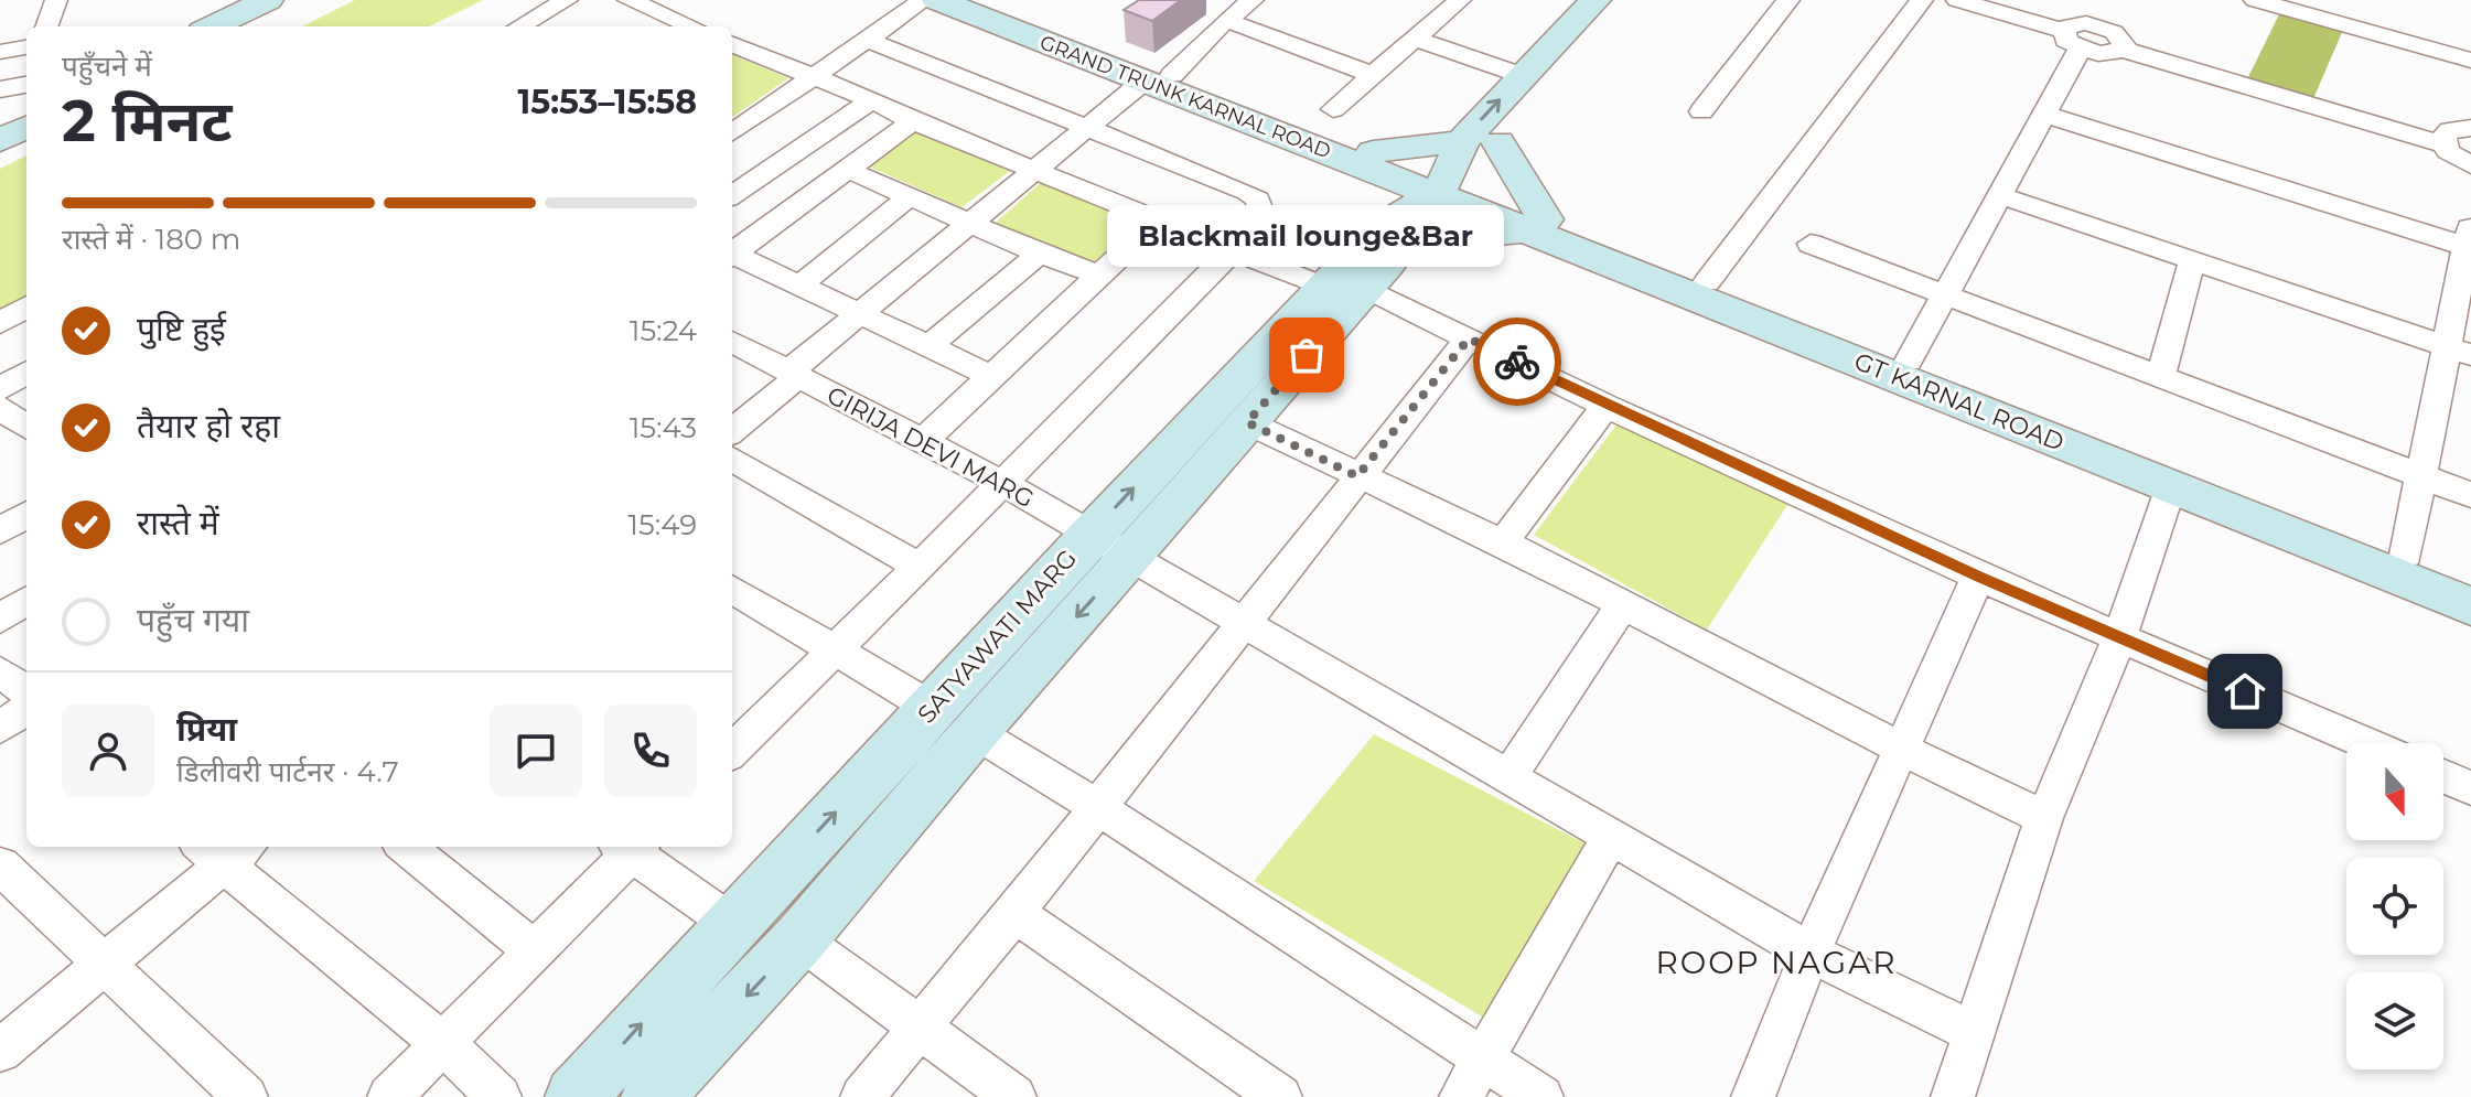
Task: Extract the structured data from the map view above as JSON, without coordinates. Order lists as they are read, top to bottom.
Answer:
{
  "streets": {
    "main road": ["GRAND TRUNK KARNAL ROAD", "GT KARNAL ROAD", "SATYAWATI MARG"],
    "street": ["GIRIJA DEVI MARG"]
  },
  "crossings": [
    ["GRAND TRUNK KARNAL ROAD", "GT KARNAL ROAD"],
    ["GRAND TRUNK KARNAL ROAD", "SATYAWATI MARG"],
    ["GT KARNAL ROAD", "SATYAWATI MARG"],
    ["GIRIJA DEVI MARG", "SATYAWATI MARG"]
  ],
  "districts": ["ROOP NAGAR"],
  "places": ["Blackmail lounge&Bar"],
  "north": "bottom",
  "page": {
    "heading": ["2 मिनट", "पहुँचने में", "15:53–15:58"],
    "panel": ["प्रिया", "डिलीवरी पार्टनर · 4.7"],
    "bar": "रास्ते में · 180 m",
    "bubble": "Blackmail lounge&Bar",
    "list": [
      ["पुष्टि हुई", "15:24"],
      ["तैयार हो रहा", "15:43"],
      ["रास्ते में", "15:49"],
      "पहुँच गया"
    ]
  }
}
